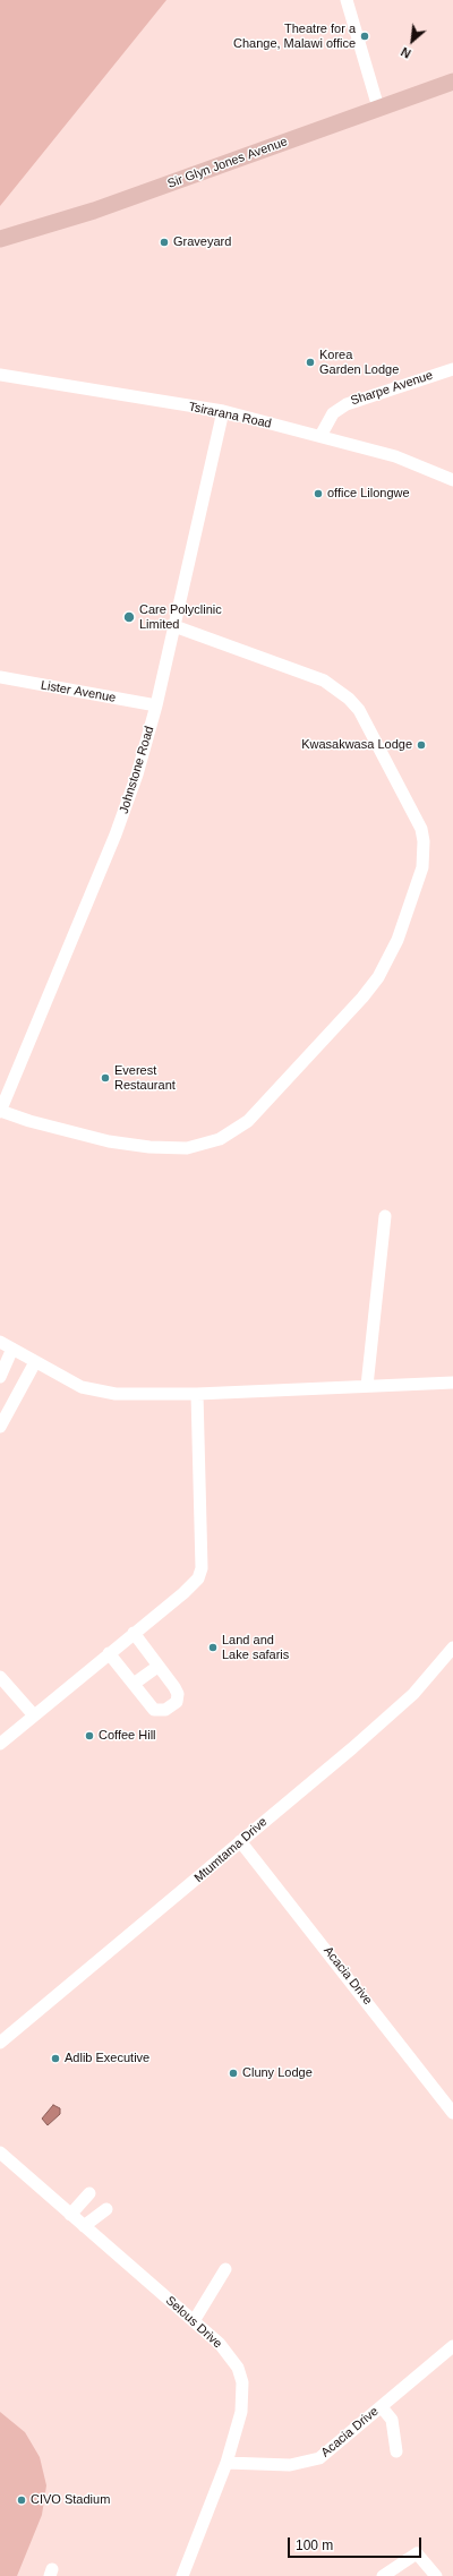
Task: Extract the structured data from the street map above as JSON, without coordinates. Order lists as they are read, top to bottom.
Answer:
{
  "streets": {
    "main road": ["Sir Glyn Jones Avenue"],
    "street": [
      "Sharpe Avenue",
      "Tsirarana Road",
      "Lister Avenue",
      "Johnstone Road",
      "Mtumtama Drive",
      "Acacia Drive",
      "Selous Drive"
    ]
  },
  "crossings": [
    ["Sharpe Avenue", "Tsirarana Road"],
    ["Tsirarana Road", "Johnstone Road"],
    ["Lister Avenue", "Johnstone Road"],
    ["Mtumtama Drive", "Acacia Drive"],
    ["Acacia Drive", "Selous Drive"]
  ],
  "places": [
    "Theatre for a Change, Malawi office",
    "Graveyard",
    "Korea Garden Lodge",
    "office Lilongwe",
    "Care Polyclinic Limited",
    "Kwasakwasa Lodge",
    "Everest Restaurant",
    "Land and Lake safaris",
    "Coffee Hill",
    "Adlib Executive",
    "Cluny Lodge",
    "CIVO Stadium"
  ],
  "scale_bar": "100 m",
  "north": "bottom left"
}
